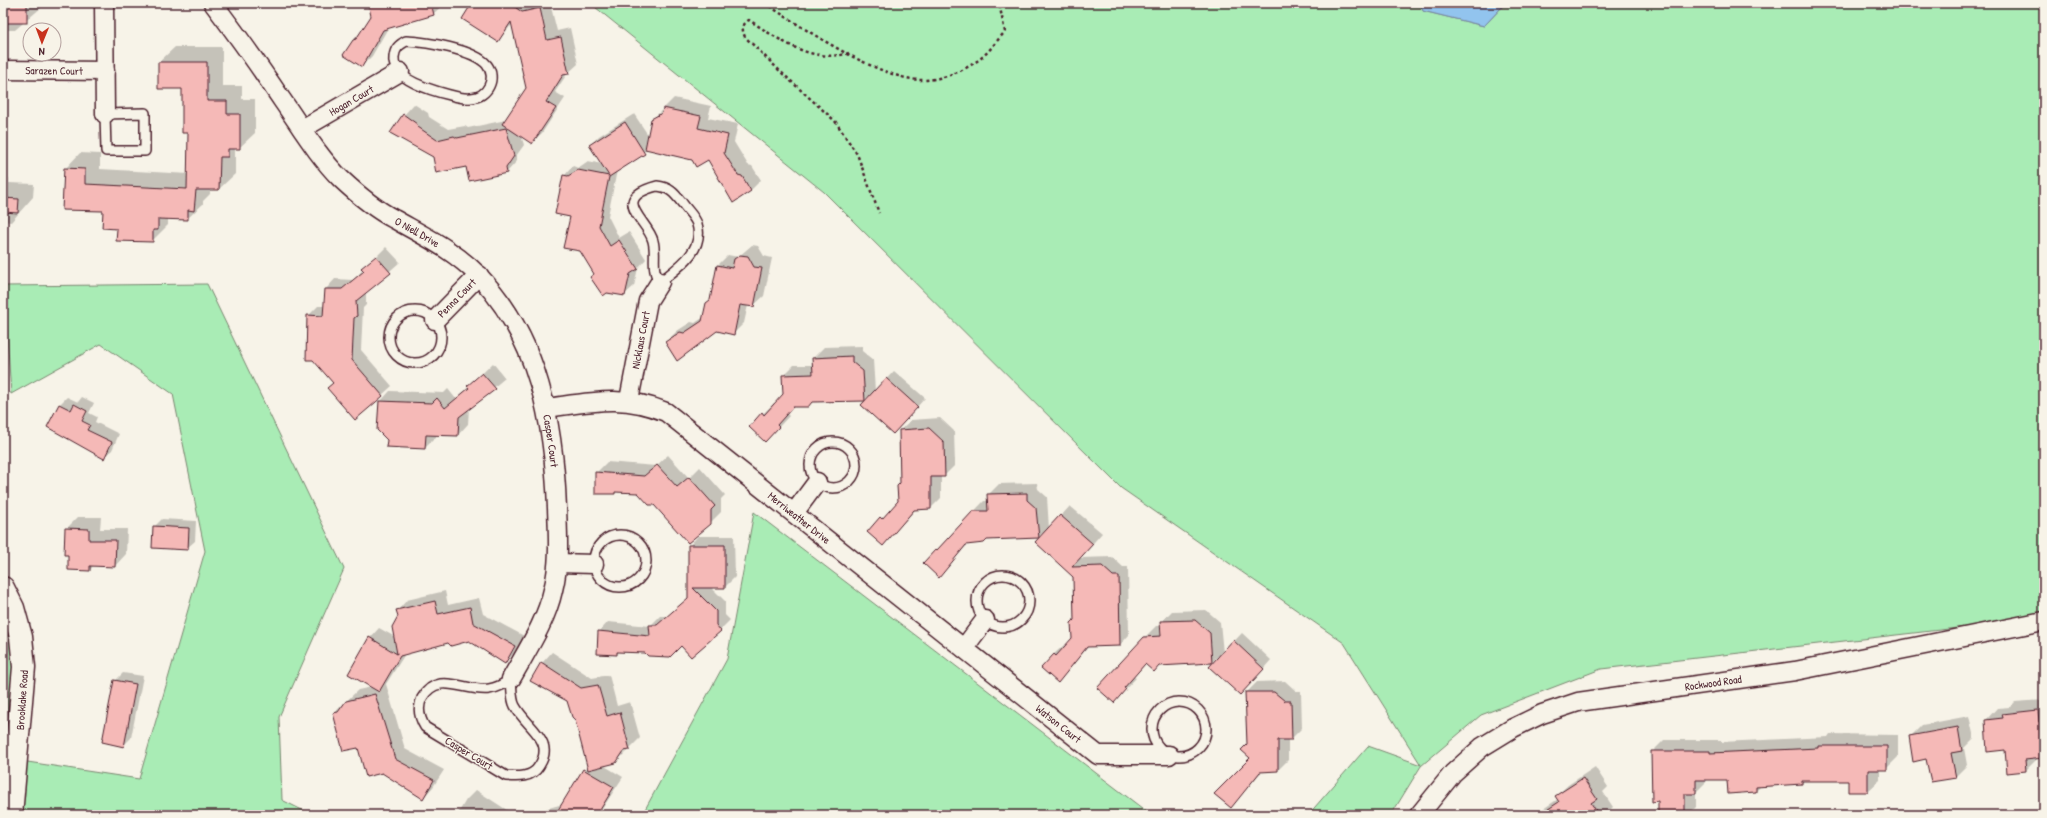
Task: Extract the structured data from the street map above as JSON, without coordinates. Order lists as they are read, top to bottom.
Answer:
{
  "streets": {
    "street": [
      "Sarazen Court",
      "Hogan Court",
      "O Niell Drive",
      "Penna Court",
      "Nicklaus Court",
      "Casper Court",
      "Merriweather Drive",
      "Rockwood Road",
      "Brooklake Road",
      "Watson Court"
    ]
  },
  "crossings": [
    ["Hogan Court", "O Niell Drive"],
    ["O Niell Drive", "Penna Court"],
    ["O Niell Drive", "Casper Court"],
    ["Nicklaus Court", "Merriweather Drive"],
    ["Merriweather Drive", "Watson Court"]
  ],
  "north": "bottom"
}
